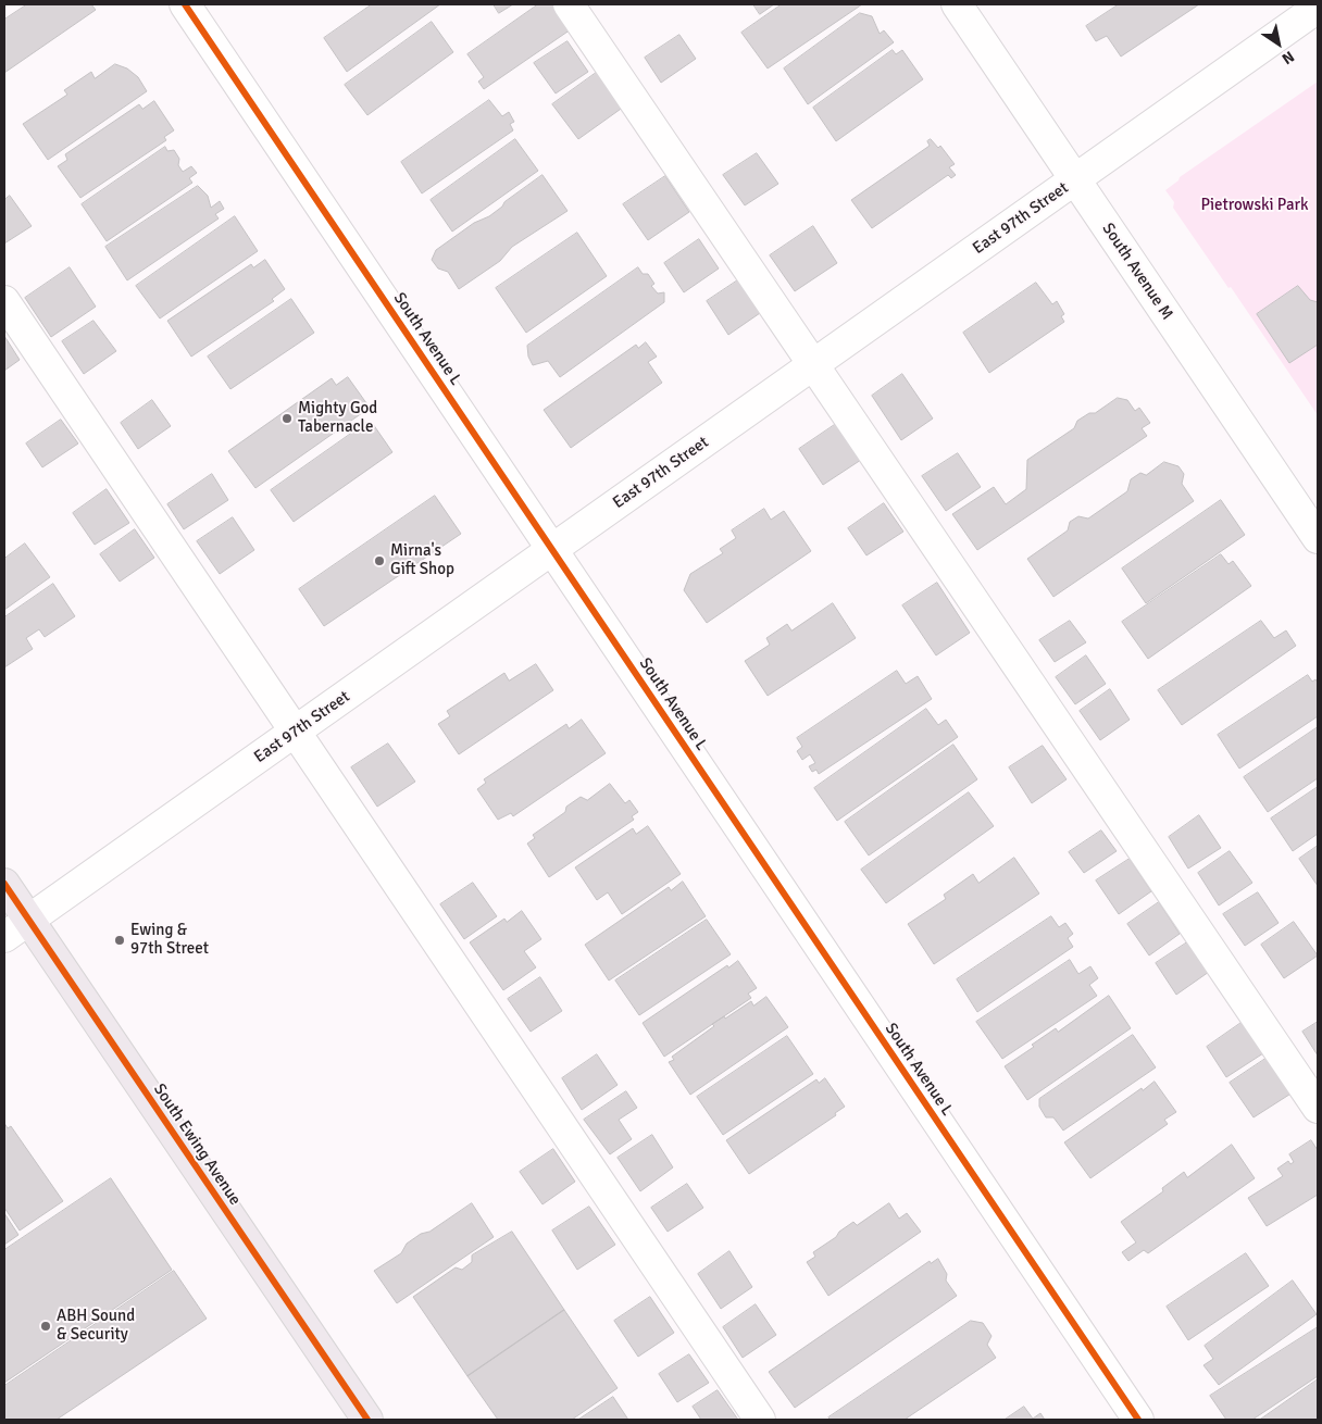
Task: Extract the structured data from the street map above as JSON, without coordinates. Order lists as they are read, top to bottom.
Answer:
{
  "streets": {
    "main road": ["South Ewing Avenue"],
    "street": ["East 97th Street", "South Avenue M", "South Avenue L"]
  },
  "crossings": [
    ["East 97th Street", "South Avenue M"],
    ["East 97th Street", "South Avenue L"],
    ["East 97th Street", "South Ewing Avenue"]
  ],
  "parks": ["Pietrowski Park"],
  "places": [
    "Mighty God Tabernacle",
    "Mirna's Gift Shop",
    "Ewing & 97th Street",
    "ABH Sound & Security"
  ],
  "north": "bottom right"
}
